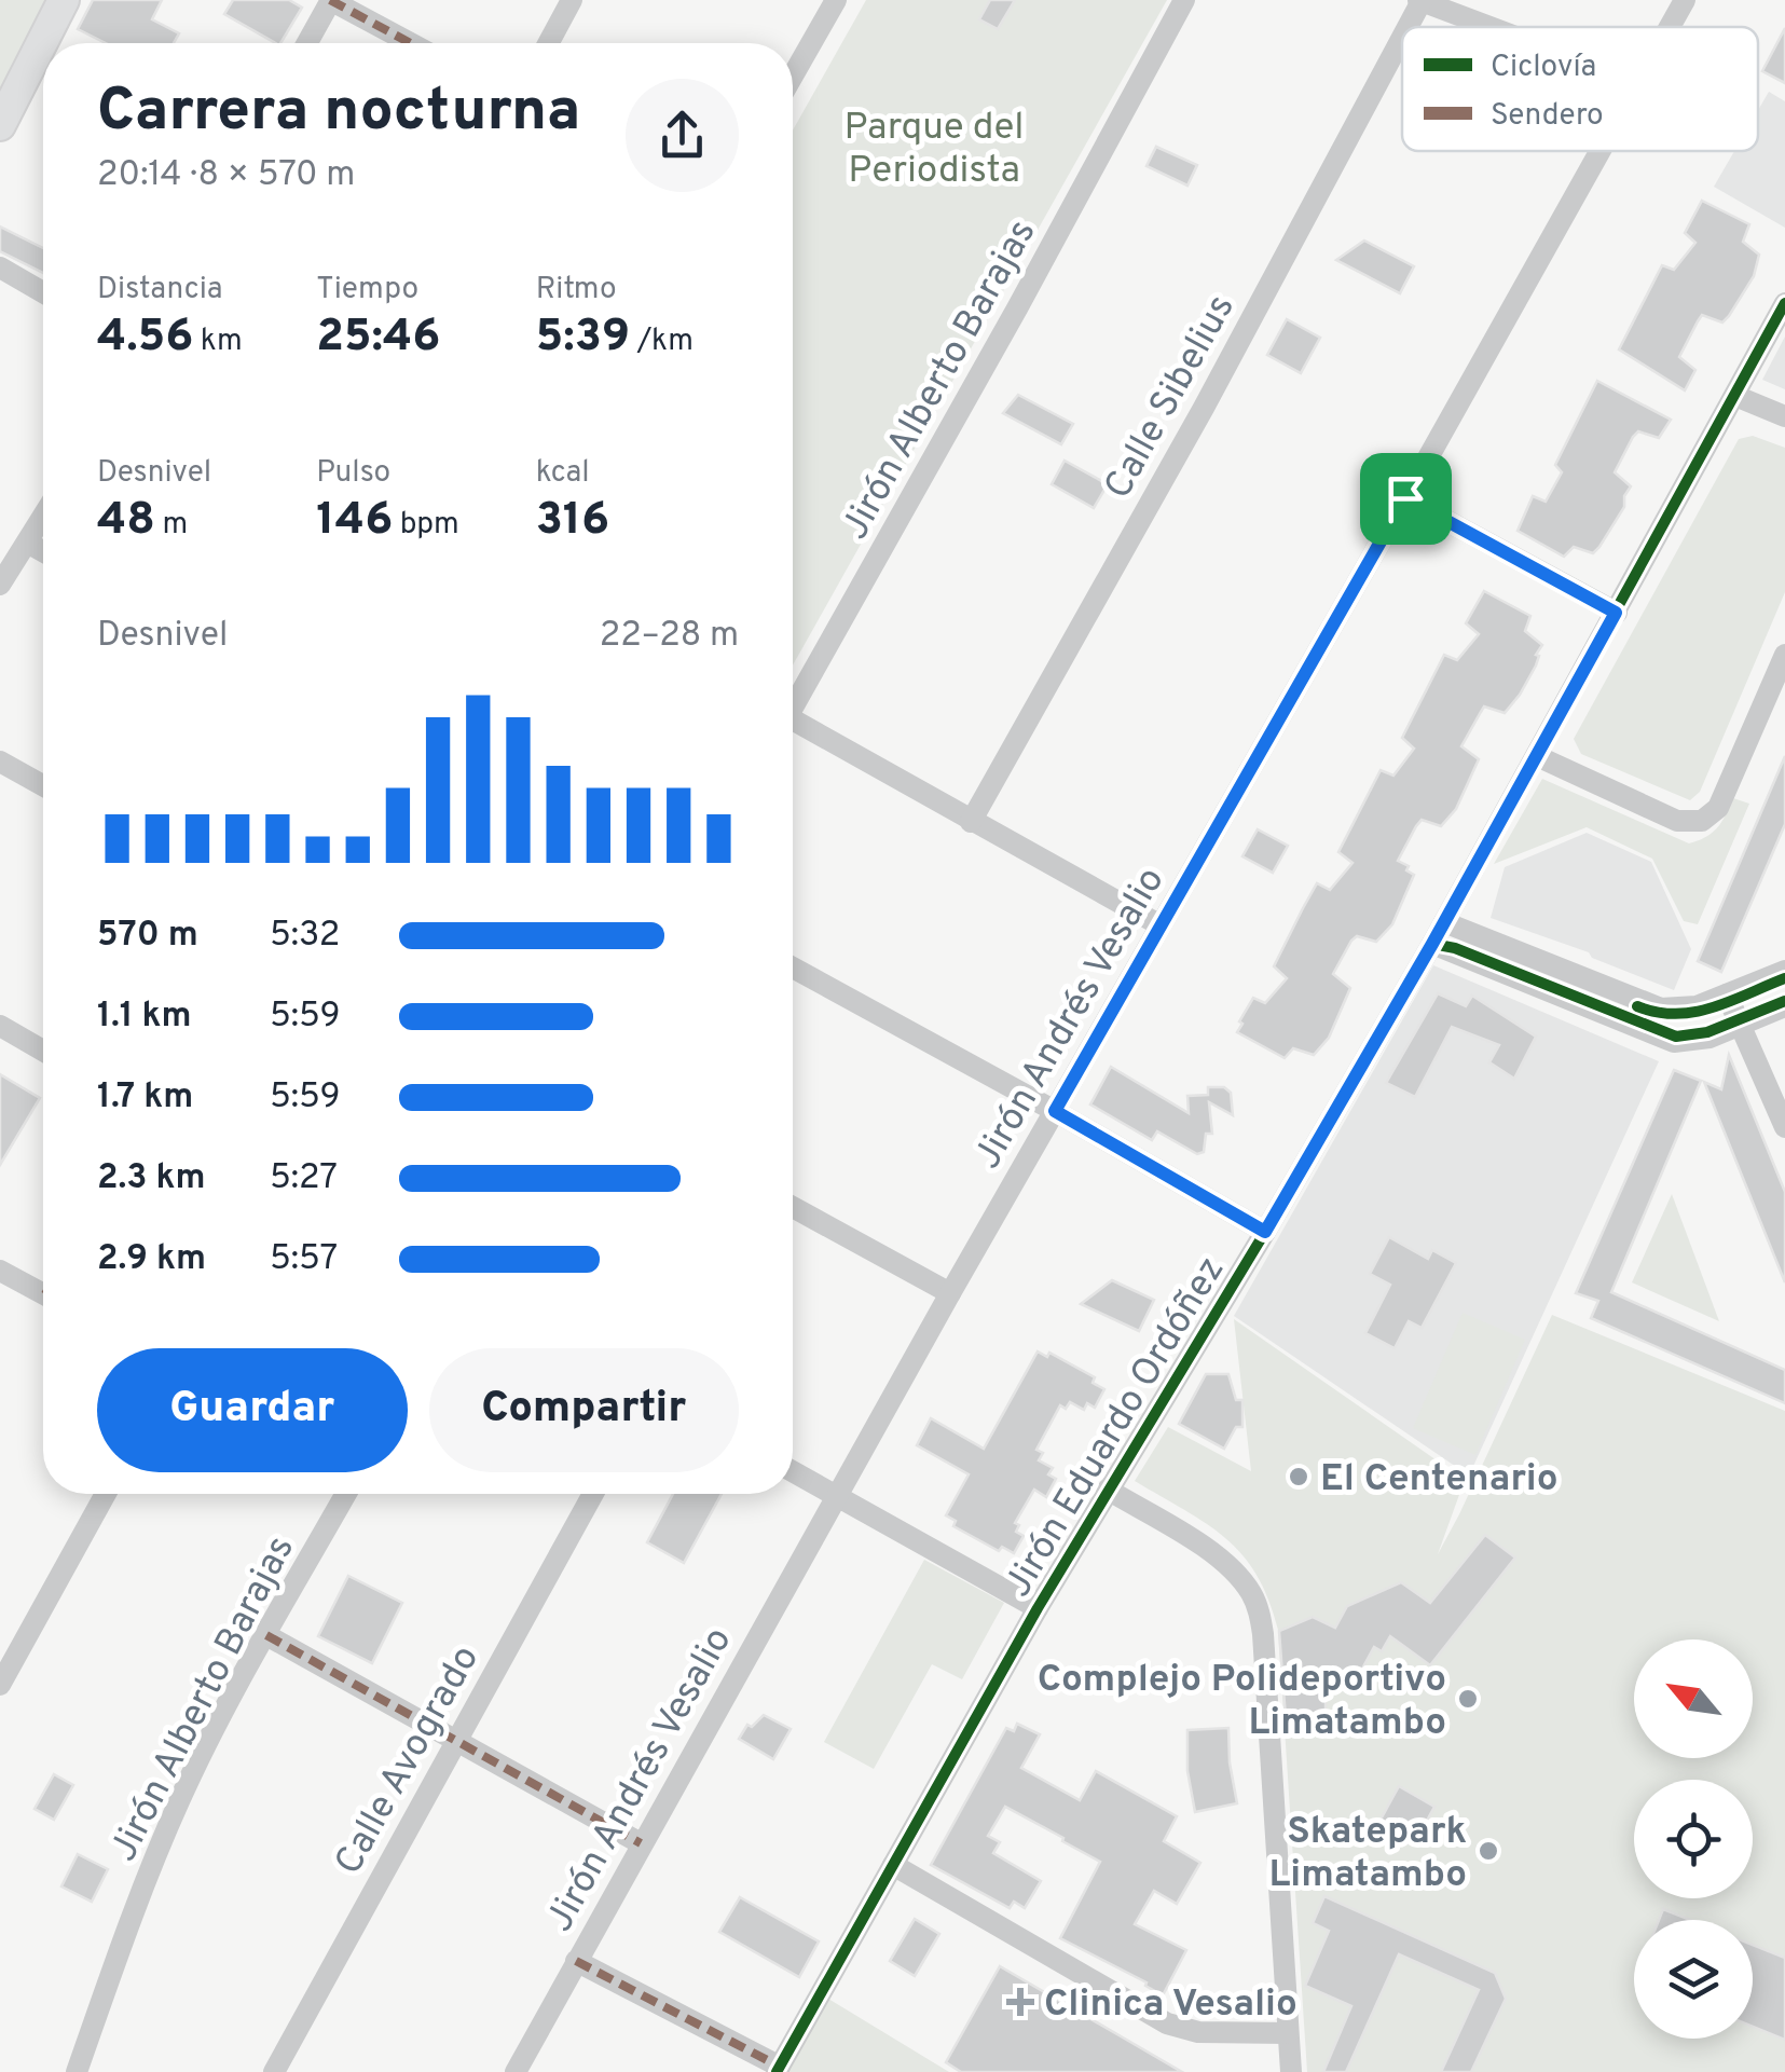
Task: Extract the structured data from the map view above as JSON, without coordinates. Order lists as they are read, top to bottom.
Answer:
{
  "streets": {
    "street": [
      "Jirón Alberto Barajas",
      "Calle Sibelius",
      "Jirón Andrés Vesalio",
      "Jirón Eduardo Ordóñez",
      "Calle Avogrado"
    ]
  },
  "parks": ["Parque del Periodista"],
  "places": {
    "other": ["El Centenario", "Complejo Polideportivo Limatambo", "Skatepark Limatambo"],
    "health": ["Clinica Vesalio"]
  },
  "legend": ["Ciclovía", "Sendero"],
  "north": "top left",
  "page": {
    "heading": ["Carrera nocturna", "20:14 · 8 × 570 m"],
    "stats": [
      ["Distancia", "4.56 km"],
      ["Tiempo", "25:46"],
      ["Ritmo", "5:39 /km"],
      ["Desnivel", "48 m"],
      ["Pulso", "146 bpm"],
      ["kcal", "316"]
    ],
    "chart": ["Desnivel", "22–28 m"],
    "list": [
      {
        "name": "570 m",
        "note": "5:32"
      },
      {
        "name": "1.1 km",
        "note": "5:59"
      },
      {
        "name": "1.7 km",
        "note": "5:59"
      },
      {
        "name": "2.3 km",
        "note": "5:27"
      },
      {
        "name": "2.9 km",
        "note": "5:57"
      }
    ],
    "buttons": ["Guardar", "Compartir"]
  }
}
